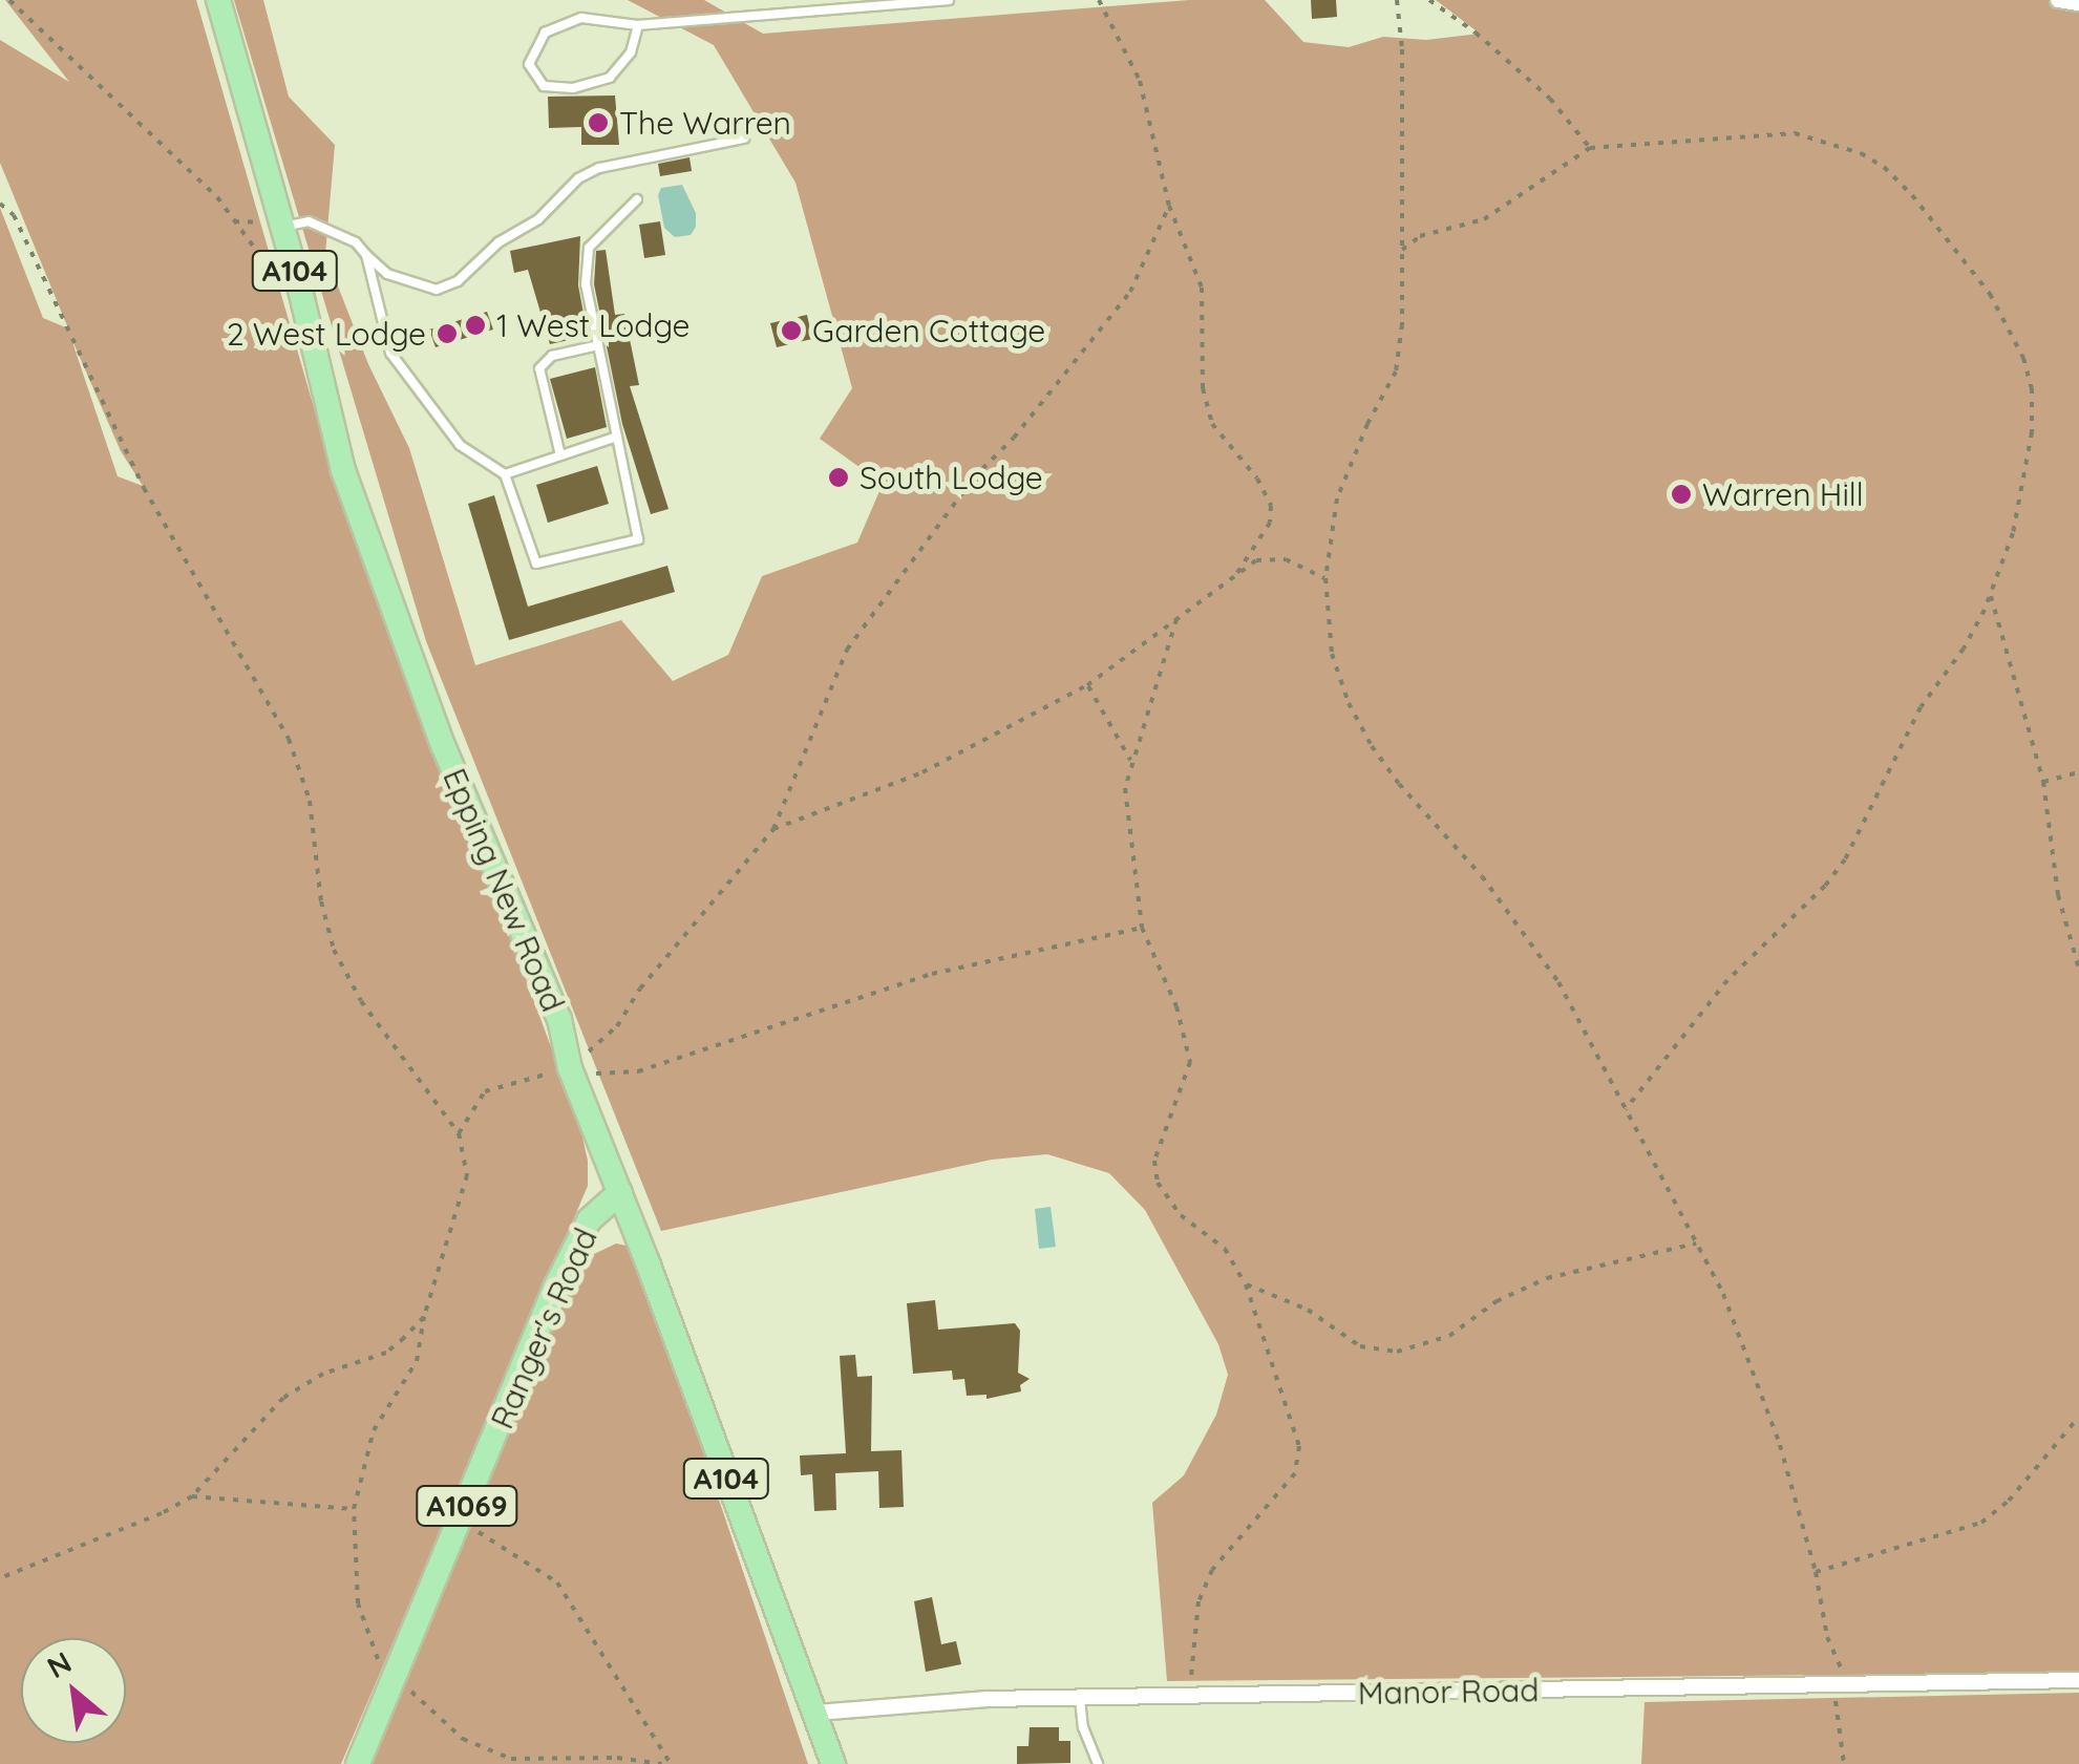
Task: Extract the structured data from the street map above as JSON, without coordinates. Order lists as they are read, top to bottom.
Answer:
{
  "streets": {
    "main road": [
      "A104",
      "Epping New Road",
      "Ranger's Road",
      "A1069"
    ],
    "street": ["Manor Road"]
  },
  "crossings": [
    ["Epping New Road", "Ranger's Road"],
    ["Epping New Road", "Manor Road"]
  ],
  "places": [
    "The Warren",
    "1 West Lodge",
    "Garden Cottage",
    "2 West Lodge",
    "South Lodge",
    "Warren Hill"
  ],
  "north": "top left"
}
